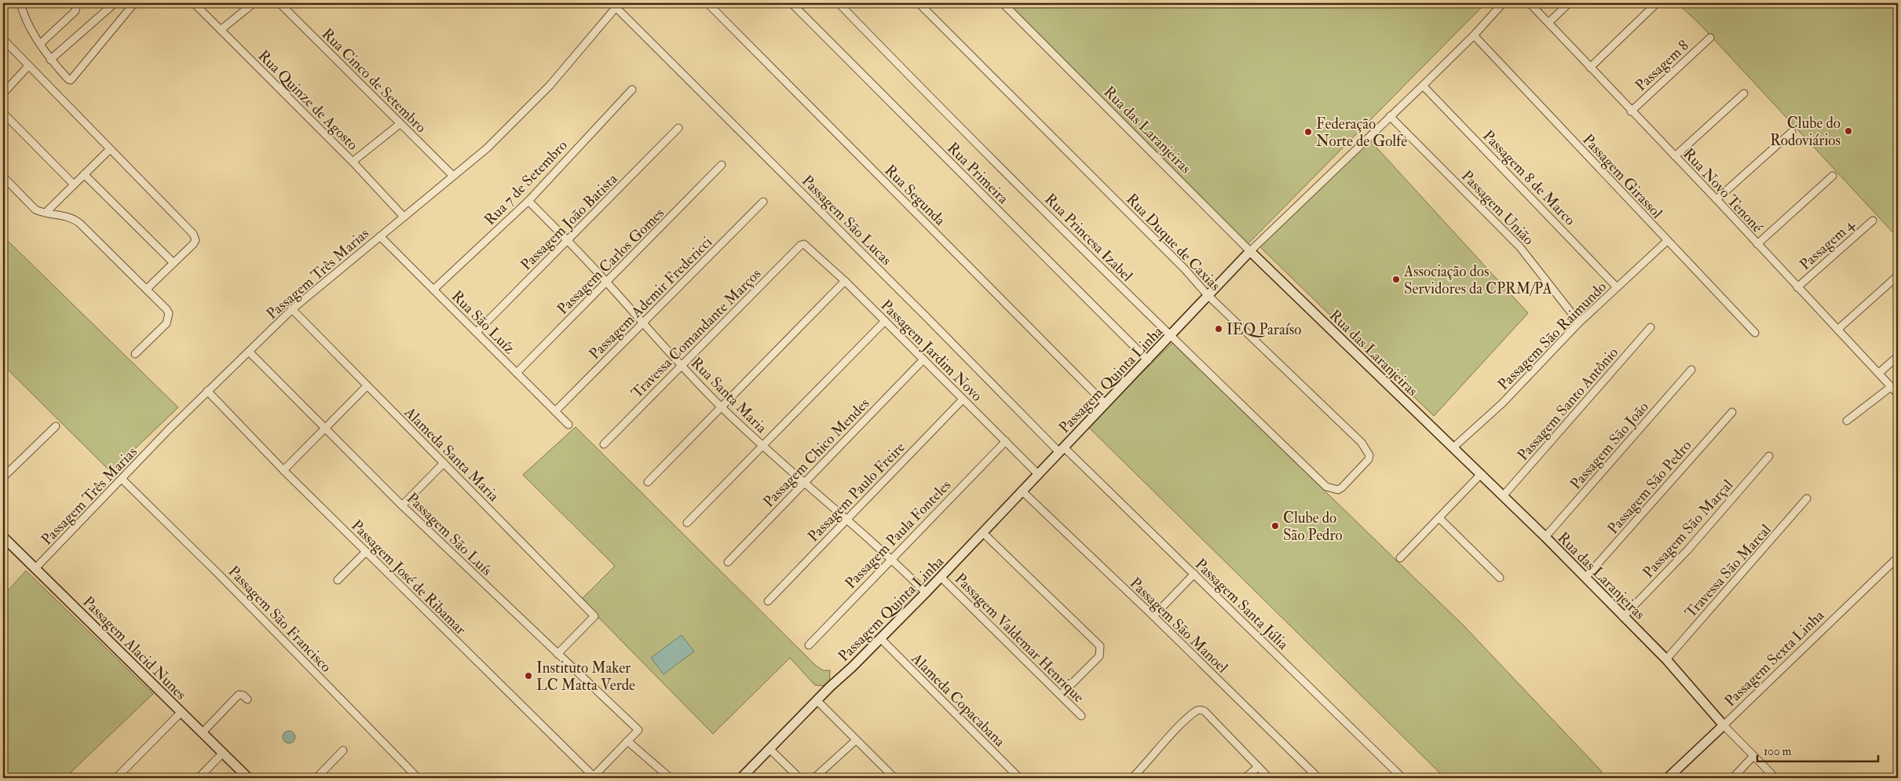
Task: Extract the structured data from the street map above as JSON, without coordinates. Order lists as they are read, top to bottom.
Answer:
{
  "streets": {
    "street": [
      "Passagem 8",
      "Rua Cinco de Setembro",
      "Rua Quinze de Agosto",
      "Rua das Laranjeiras",
      "Rua Primeira",
      "Passagem Girassol",
      "Passagem 8 de Marco",
      "Rua 7 de Setembro",
      "Rua Novo Tenoné",
      "Rua Segunda",
      "Passagem União",
      "Passagem São Lucas",
      "Passagem João Batista",
      "Rua Princesa Izabel",
      "Rua Duque de Caxias",
      "Passagem 4",
      "Passagem Carlos Gomes",
      "Passagem Três Marias",
      "Passagem Ademir Fredericci",
      "Rua São Luíz",
      "Travessa Comandante Marços",
      "Passagem São Raimundo",
      "Passagem Jardim Novo",
      "Passagem Quinta Linha",
      "Rua Santa Maria",
      "Passagem Santo Antônio",
      "Passagem São João",
      "Passagem Chico Mendes",
      "Alameda Santa Maria",
      "Passagem São Pedro",
      "Passagem Paulo Freire",
      "Passagem São Marçal",
      "Passagem São Luís",
      "Passagem Paula Fonteles",
      "Travessa São Marcal",
      "Passagem José de Ribamar",
      "Passagem Santa Júlia",
      "Passagem São Francisco",
      "Passagem São Manoel",
      "Passagem Valdemar Henrique",
      "Passagem Alacid Nunes",
      "Passagem Sexta Linha",
      "Alameda Copacabana"
    ]
  },
  "crossings": [
    ["Passagem 8", "Rua Novo Tenoné"],
    ["Rua Cinco de Setembro", "Passagem Três Marias"],
    ["Rua Quinze de Agosto", "Passagem Três Marias"],
    ["Rua das Laranjeiras", "Passagem São Raimundo"],
    ["Rua das Laranjeiras", "Passagem Quinta Linha"],
    ["Rua das Laranjeiras", "Passagem Santo Antônio"],
    ["Rua das Laranjeiras", "Passagem São João"],
    ["Rua das Laranjeiras", "Passagem São Pedro"],
    ["Rua das Laranjeiras", "Passagem São Marçal"],
    ["Rua das Laranjeiras", "Travessa São Marcal"],
    ["Rua das Laranjeiras", "Passagem Sexta Linha"],
    ["Rua Primeira", "Passagem Quinta Linha"],
    ["Passagem Girassol", "Passagem São Raimundo"],
    ["Passagem Girassol", "Passagem Quinta Linha"],
    ["Passagem 8 de Marco", "Passagem São Raimundo"],
    ["Passagem 8 de Marco", "Passagem Quinta Linha"],
    ["Rua 7 de Setembro", "Rua São Luíz"],
    ["Rua 7 de Setembro", "Rua Santa Maria"],
    ["Rua Novo Tenoné", "Passagem 4"],
    ["Rua Segunda", "Passagem Quinta Linha"],
    ["Passagem União", "Passagem São Raimundo"],
    ["Passagem União", "Passagem Quinta Linha"],
    ["Passagem São Lucas", "Passagem Três Marias"],
    ["Passagem São Lucas", "Passagem Quinta Linha"],
    ["Passagem São Lucas", "Passagem Santa Júlia"],
    ["Passagem João Batista", "Rua São Luíz"],
    ["Passagem João Batista", "Rua Santa Maria"],
    ["Rua Princesa Izabel", "Rua Duque de Caxias"],
    ["Rua Princesa Izabel", "Passagem Quinta Linha"],
    ["Rua Duque de Caxias", "Passagem Quinta Linha"],
    ["Passagem Carlos Gomes", "Rua São Luíz"],
    ["Passagem Carlos Gomes", "Rua Santa Maria"],
    ["Passagem Três Marias", "Rua São Luíz"],
    ["Passagem Três Marias", "Alameda Santa Maria"],
    ["Passagem Três Marias", "Passagem São Luís"],
    ["Passagem Três Marias", "Passagem José de Ribamar"],
    ["Passagem Três Marias", "Passagem São Francisco"],
    ["Passagem Três Marias", "Passagem Alacid Nunes"],
    ["Passagem Ademir Fredericci", "Rua São Luíz"],
    ["Passagem Ademir Fredericci", "Rua Santa Maria"],
    ["Travessa Comandante Marços", "Passagem Jardim Novo"],
    ["Travessa Comandante Marços", "Rua Santa Maria"],
    ["Passagem Jardim Novo", "Passagem Quinta Linha"],
    ["Passagem Jardim Novo", "Passagem Chico Mendes"],
    ["Passagem Jardim Novo", "Passagem Paulo Freire"],
    ["Passagem Jardim Novo", "Passagem Paula Fonteles"],
    ["Passagem Quinta Linha", "Rua Santa Maria"],
    ["Passagem Quinta Linha", "Passagem Santa Júlia"],
    ["Passagem Quinta Linha", "Passagem São Manoel"],
    ["Passagem Quinta Linha", "Passagem Valdemar Henrique"],
    ["Passagem Quinta Linha", "Alameda Copacabana"],
    ["Rua Santa Maria", "Passagem Chico Mendes"],
    ["Rua Santa Maria", "Passagem Paulo Freire"],
    ["Rua Santa Maria", "Passagem Paula Fonteles"],
    ["Alameda Santa Maria", "Passagem São Luís"]
  ],
  "places": [
    "Clube do Rodoviários",
    "Federação Norte de Golfe",
    "Associação dos Servidores da CPRM/PA",
    "IEQ Paraíso",
    "Clube do São Pedro",
    "Instituto Maker LC Matta Verde"
  ],
  "scale_bar": "100 m"
}
